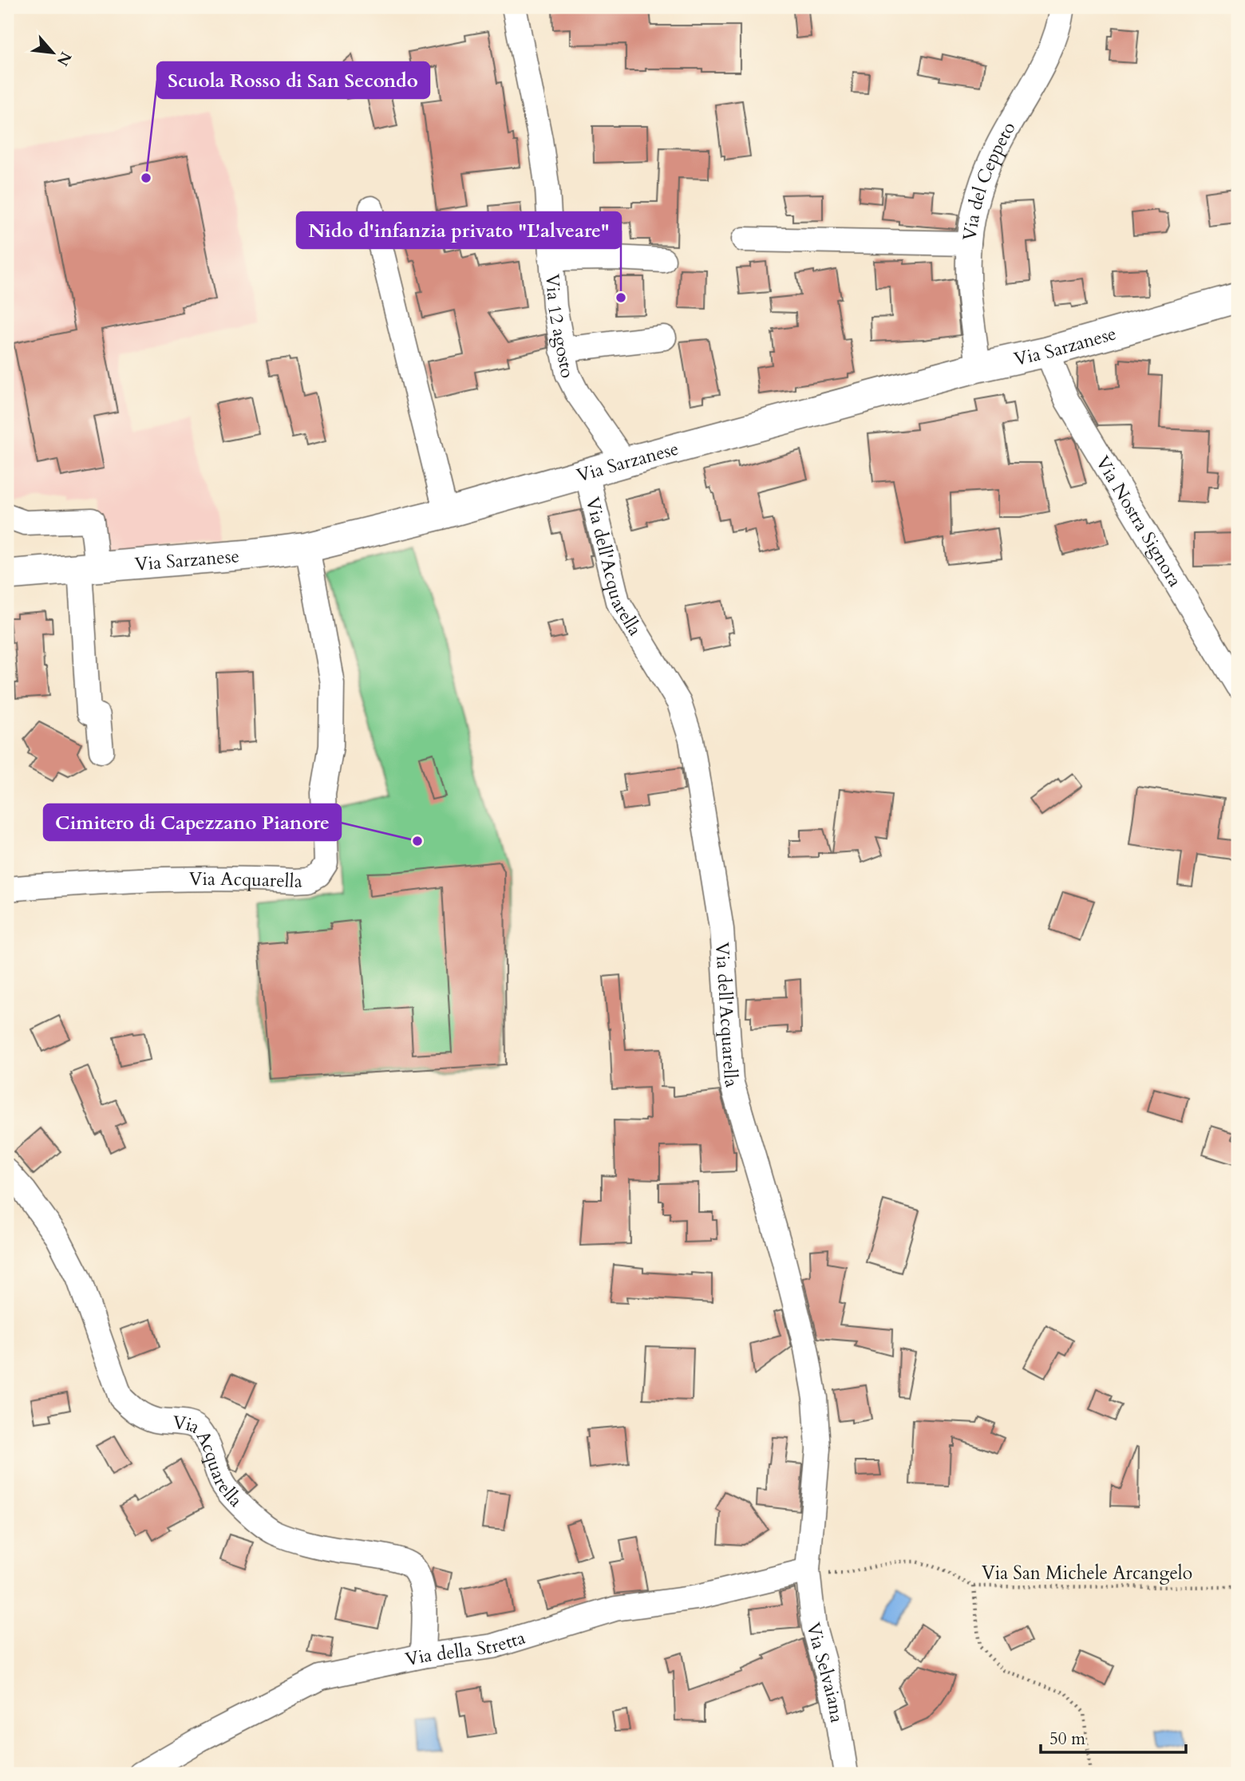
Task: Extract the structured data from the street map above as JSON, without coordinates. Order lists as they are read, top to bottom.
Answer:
{
  "streets": {
    "main road": ["Via Sarzanese"],
    "street": [
      "Via del Ceppeto",
      "Via 12 agosto",
      "Via Nostra Signora",
      "Via dell'Acquarella",
      "Via Acquarella",
      "Via della Stretta",
      "Via Selvaiana"
    ],
    "path": ["Via San Michele Arcangelo"]
  },
  "crossings": [
    ["Via del Ceppeto", "Via Sarzanese"],
    ["Via 12 agosto", "Via Sarzanese"],
    ["Via Sarzanese", "Via Nostra Signora"],
    ["Via Sarzanese", "Via dell'Acquarella"],
    ["Via Sarzanese", "Via Acquarella"],
    ["Via dell'Acquarella", "Via San Michele Arcangelo"],
    ["Via dell'Acquarella", "Via della Stretta"],
    ["Via dell'Acquarella", "Via Selvaiana"],
    ["Via Acquarella", "Via della Stretta"],
    ["Via San Michele Arcangelo", "Via della Stretta"],
    ["Via San Michele Arcangelo", "Via Selvaiana"],
    ["Via della Stretta", "Via Selvaiana"]
  ],
  "places": ["Scuola Rosso di San Secondo", "Nido d'infanzia privato \"L'alveare\"", "Cimitero di Capezzano Pianore"],
  "scale_bar": "50 m",
  "north": "bottom right"
}
